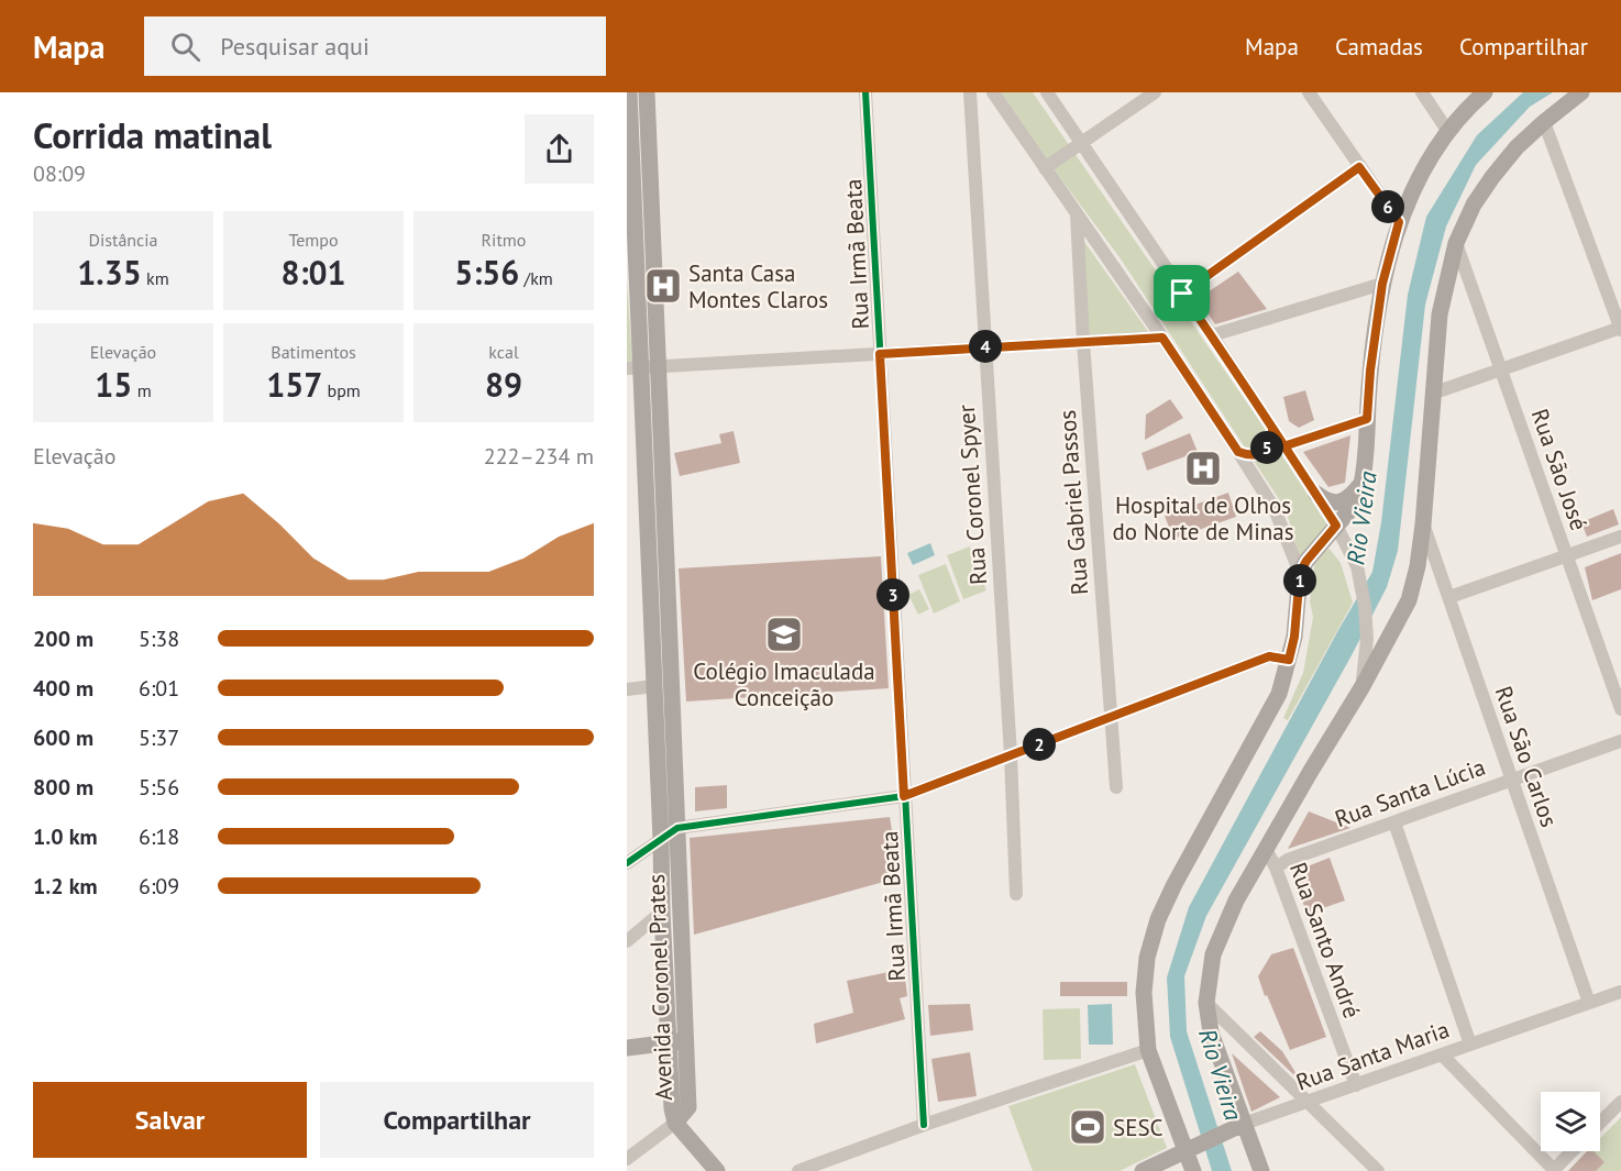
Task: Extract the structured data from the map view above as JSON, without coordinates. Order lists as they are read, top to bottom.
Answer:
{
  "streets": {
    "main road": ["Avenida Coronel Prates", "Rua Santa Maria"],
    "street": [
      "Rua Irmã Beata",
      "Rua São José",
      "Rua Coronel Spyer",
      "Rua Gabriel Passos",
      "Rua São Carlos",
      "Rua Santa Lúcia",
      "Rua Santo André"
    ]
  },
  "crossings": [
    ["Rua São Carlos", "Rua Santa Lúcia"],
    ["Rua São Carlos", "Rua Santa Maria"],
    ["Rua Santa Lúcia", "Rua Santo André"],
    ["Rua Santo André", "Rua Santa Maria"]
  ],
  "water": ["Rio Vieira"],
  "places": {
    "hospital": ["Santa Casa Montes Claros", "Hospital de Olhos do Norte de Minas"],
    "school or university": ["Colégio Imaculada Conceição"],
    "sports": ["SESC"]
  },
  "page": {
    "header": "Mapa",
    "search": "Pesquisar aqui",
    "nav": ["Mapa", "Camadas", "Compartilhar"],
    "heading": ["Corrida matinal", "08:09"],
    "pins": [
      "6",
      "4",
      "5",
      "1",
      "3",
      "2"
    ],
    "stats": [
      ["Distância", "1.35 km"],
      ["Tempo", "8:01"],
      ["Ritmo", "5:56 /km"],
      ["Elevação", "15 m"],
      ["Batimentos", "157 bpm"],
      ["kcal", "89"]
    ],
    "chart": ["Elevação", "222–234 m"],
    "list": [
      {
        "name": "200 m",
        "note": "5:38"
      },
      {
        "name": "400 m",
        "note": "6:01"
      },
      {
        "name": "600 m",
        "note": "5:37"
      },
      {
        "name": "800 m",
        "note": "5:56"
      },
      {
        "name": "1.0 km",
        "note": "6:18"
      },
      {
        "name": "1.2 km",
        "note": "6:09"
      }
    ],
    "buttons": ["Salvar", "Compartilhar"]
  }
}
